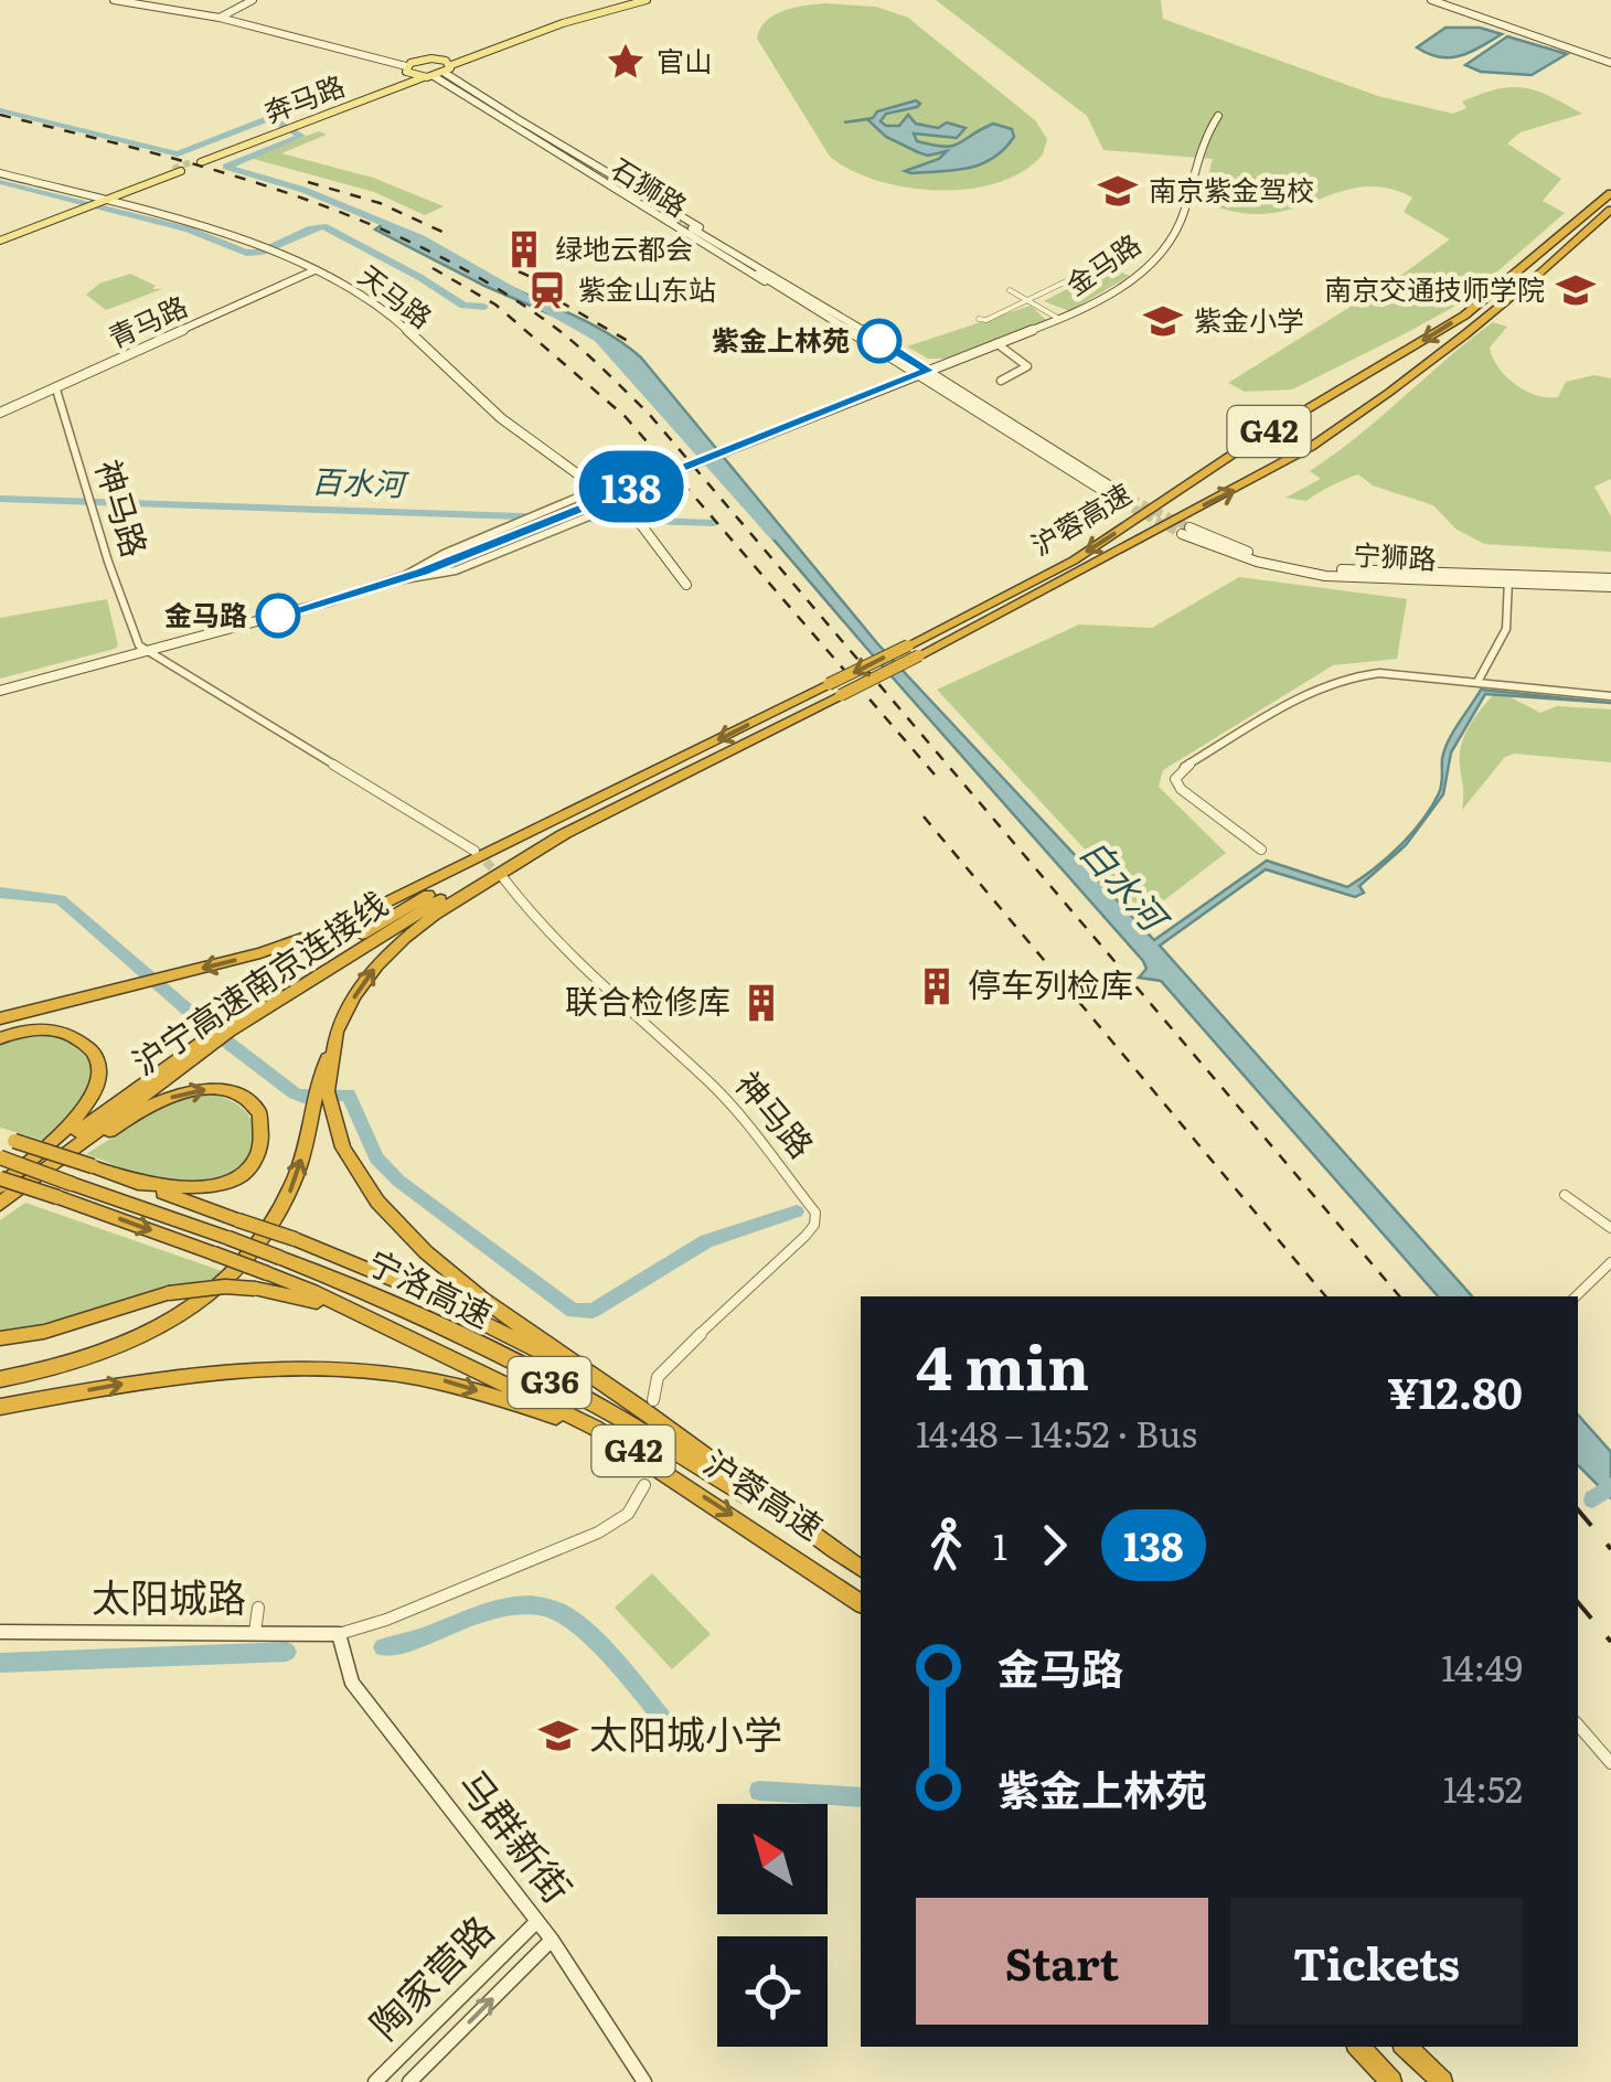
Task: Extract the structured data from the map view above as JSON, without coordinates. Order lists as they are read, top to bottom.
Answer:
{
  "streets": {
    "highway": [
      "G42",
      "沪蓉高速",
      "沪宁高速南京连接线",
      "宁洛高速",
      "G36"
    ],
    "main road": [
      "奔马路",
      "石狮路",
      "金马路",
      "天马路",
      "青马路",
      "宁狮路",
      "太阳城路",
      "马群新街",
      "陶家营路"
    ],
    "street": ["神马路"]
  },
  "crossings": [
    ["奔马路", "石狮路"],
    ["石狮路", "金马路"],
    ["天马路", "青马路"],
    ["青马路", "神马路"],
    ["G42", "神马路"],
    ["G42", "沪蓉高速"],
    ["G42", "沪宁高速南京连接线"],
    ["G42", "宁洛高速"],
    ["沪蓉高速", "沪宁高速南京连接线"],
    ["沪蓉高速", "宁洛高速"],
    ["太阳城路", "马群新街"],
    ["马群新街", "陶家营路"]
  ],
  "water": ["百水河", "白水河"],
  "places": {
    "place": ["官山"],
    "school or university": [
      "南京紫金驾校",
      "南京交通技师学院",
      "紫金小学",
      "太阳城小学"
    ],
    "building": ["绿地云都会", "停车列检库", "联合检修库"],
    "station": ["紫金山东站"],
    "other": ["紫金上林苑", "金马路"]
  },
  "lines": ["bus line 138"],
  "north": "top left",
  "page": {
    "on_map": "138",
    "heading": ["4 min", "14:48 – 14:52 · Bus", "¥12.80"],
    "legs": ["1", "138"],
    "list": [
      {
        "name": "金马路",
        "value": "14:49"
      },
      {
        "name": "紫金上林苑",
        "value": "14:52"
      }
    ],
    "buttons": ["Start", "Tickets"]
  }
}
